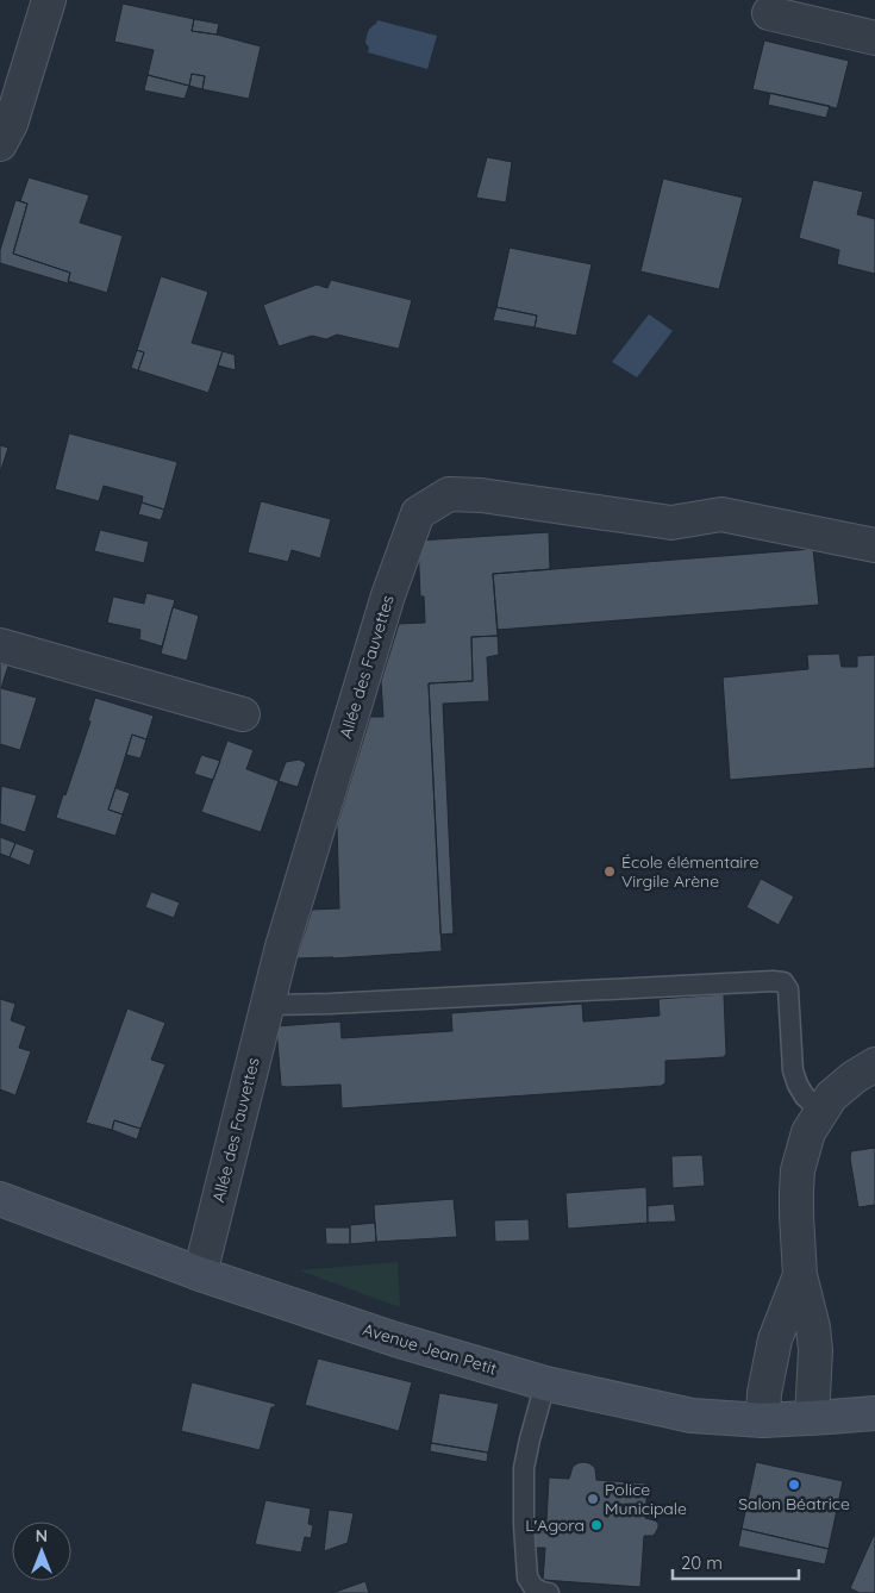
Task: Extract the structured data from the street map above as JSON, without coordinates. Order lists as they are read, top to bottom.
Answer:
{
  "streets": {
    "street": ["Allée des Fauvettes", "Avenue Jean Petit"]
  },
  "crossings": [
    ["Allée des Fauvettes", "Avenue Jean Petit"]
  ],
  "places": [
    "École élémentaire Virgile Arène",
    "Salon Béatrice",
    "Police Municipale",
    "L'Agora"
  ],
  "scale_bar": "20 m",
  "north": "top"
}
